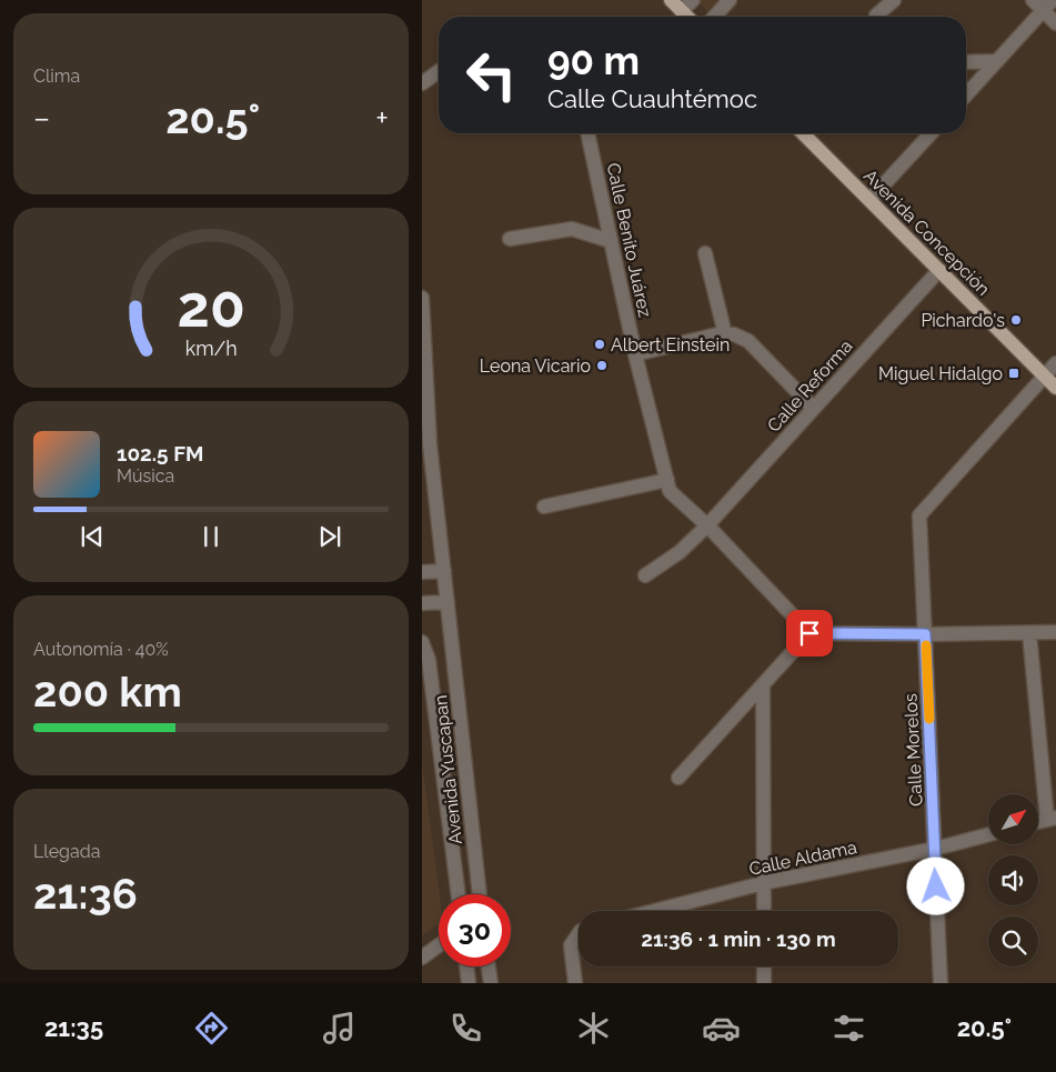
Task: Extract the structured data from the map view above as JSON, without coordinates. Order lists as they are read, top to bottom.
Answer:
{
  "streets": {
    "main road": ["Avenida Concepción"],
    "street": [
      "Calle Benito Juárez",
      "Calle Reforma",
      "Calle Morelos",
      "Avenida Yuscapan",
      "Calle Aldama"
    ]
  },
  "crossings": [
    ["Avenida Concepción", "Calle Reforma"],
    ["Avenida Concepción", "Calle Morelos"],
    ["Calle Benito Juárez", "Calle Reforma"],
    ["Calle Morelos", "Calle Aldama"]
  ],
  "places": {
    "other": ["Pichardo's", "Albert Einstein", "Leona Vicario"],
    "transit": ["Miguel Hidalgo"]
  },
  "north": "top right",
  "page": {
    "tile": [
      "Clima",
      ["Autonomía · 40%", "200 km"],
      ["Llegada", "21:36"]
    ],
    "turn": ["90 m", "Calle Cuauhtémoc"],
    "heat": ["−", "20.5°", "+"],
    "song": ["102.5 FM", "Música"],
    "limit": "30",
    "trip": "21:36 · 1 min · 130 m",
    "tabs": ["21:35", "20.5°"],
    "gauge": ["20", "km/h"]
  }
}
